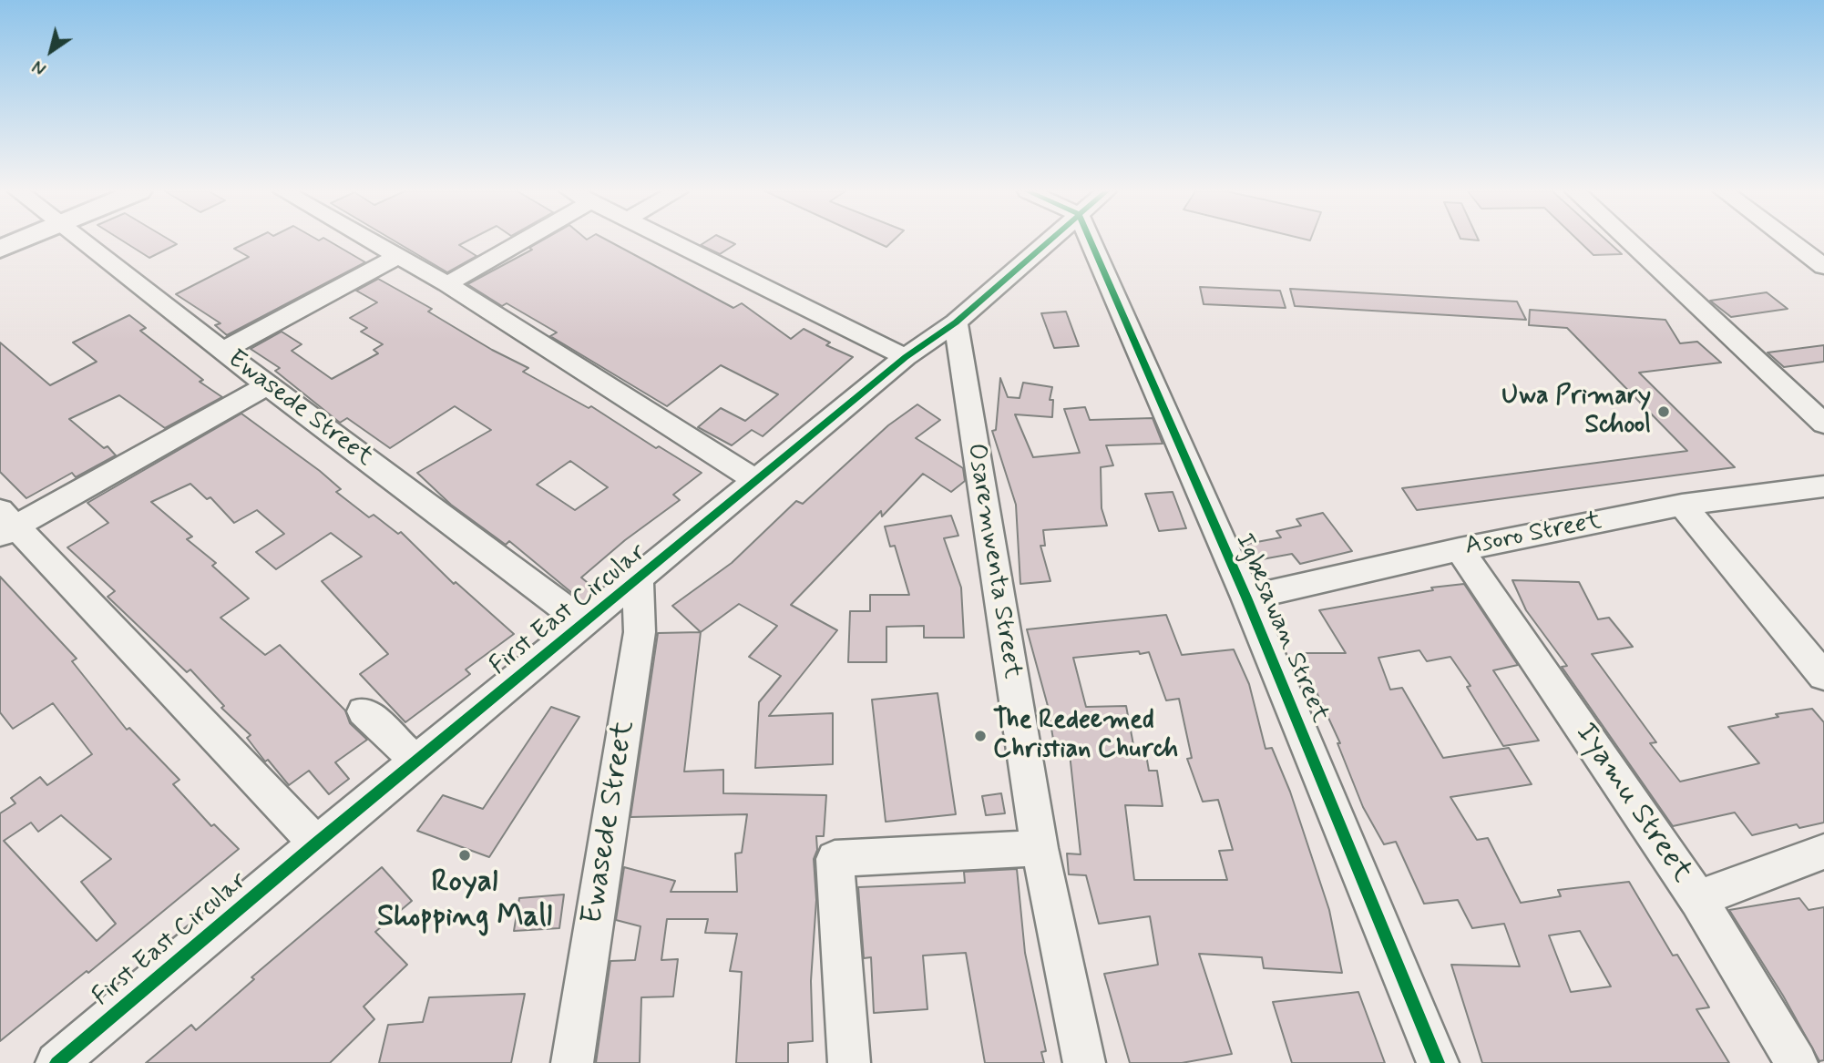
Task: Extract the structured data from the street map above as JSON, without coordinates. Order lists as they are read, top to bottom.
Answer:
{
  "streets": {
    "street": [
      "Ewasede Street",
      "Asoro Street",
      "Osaremwenta Street",
      "First East Circular",
      "Igbesawan Street",
      "Iyamu Street"
    ]
  },
  "crossings": [
    ["Ewasede Street", "First East Circular"],
    ["Asoro Street", "Igbesawan Street"],
    ["Asoro Street", "Iyamu Street"],
    ["Osaremwenta Street", "First East Circular"]
  ],
  "places": ["Uwa Primary School", "The Redeemed Christian Church", "Royal Shopping Mall"],
  "north": "bottom left"
}
